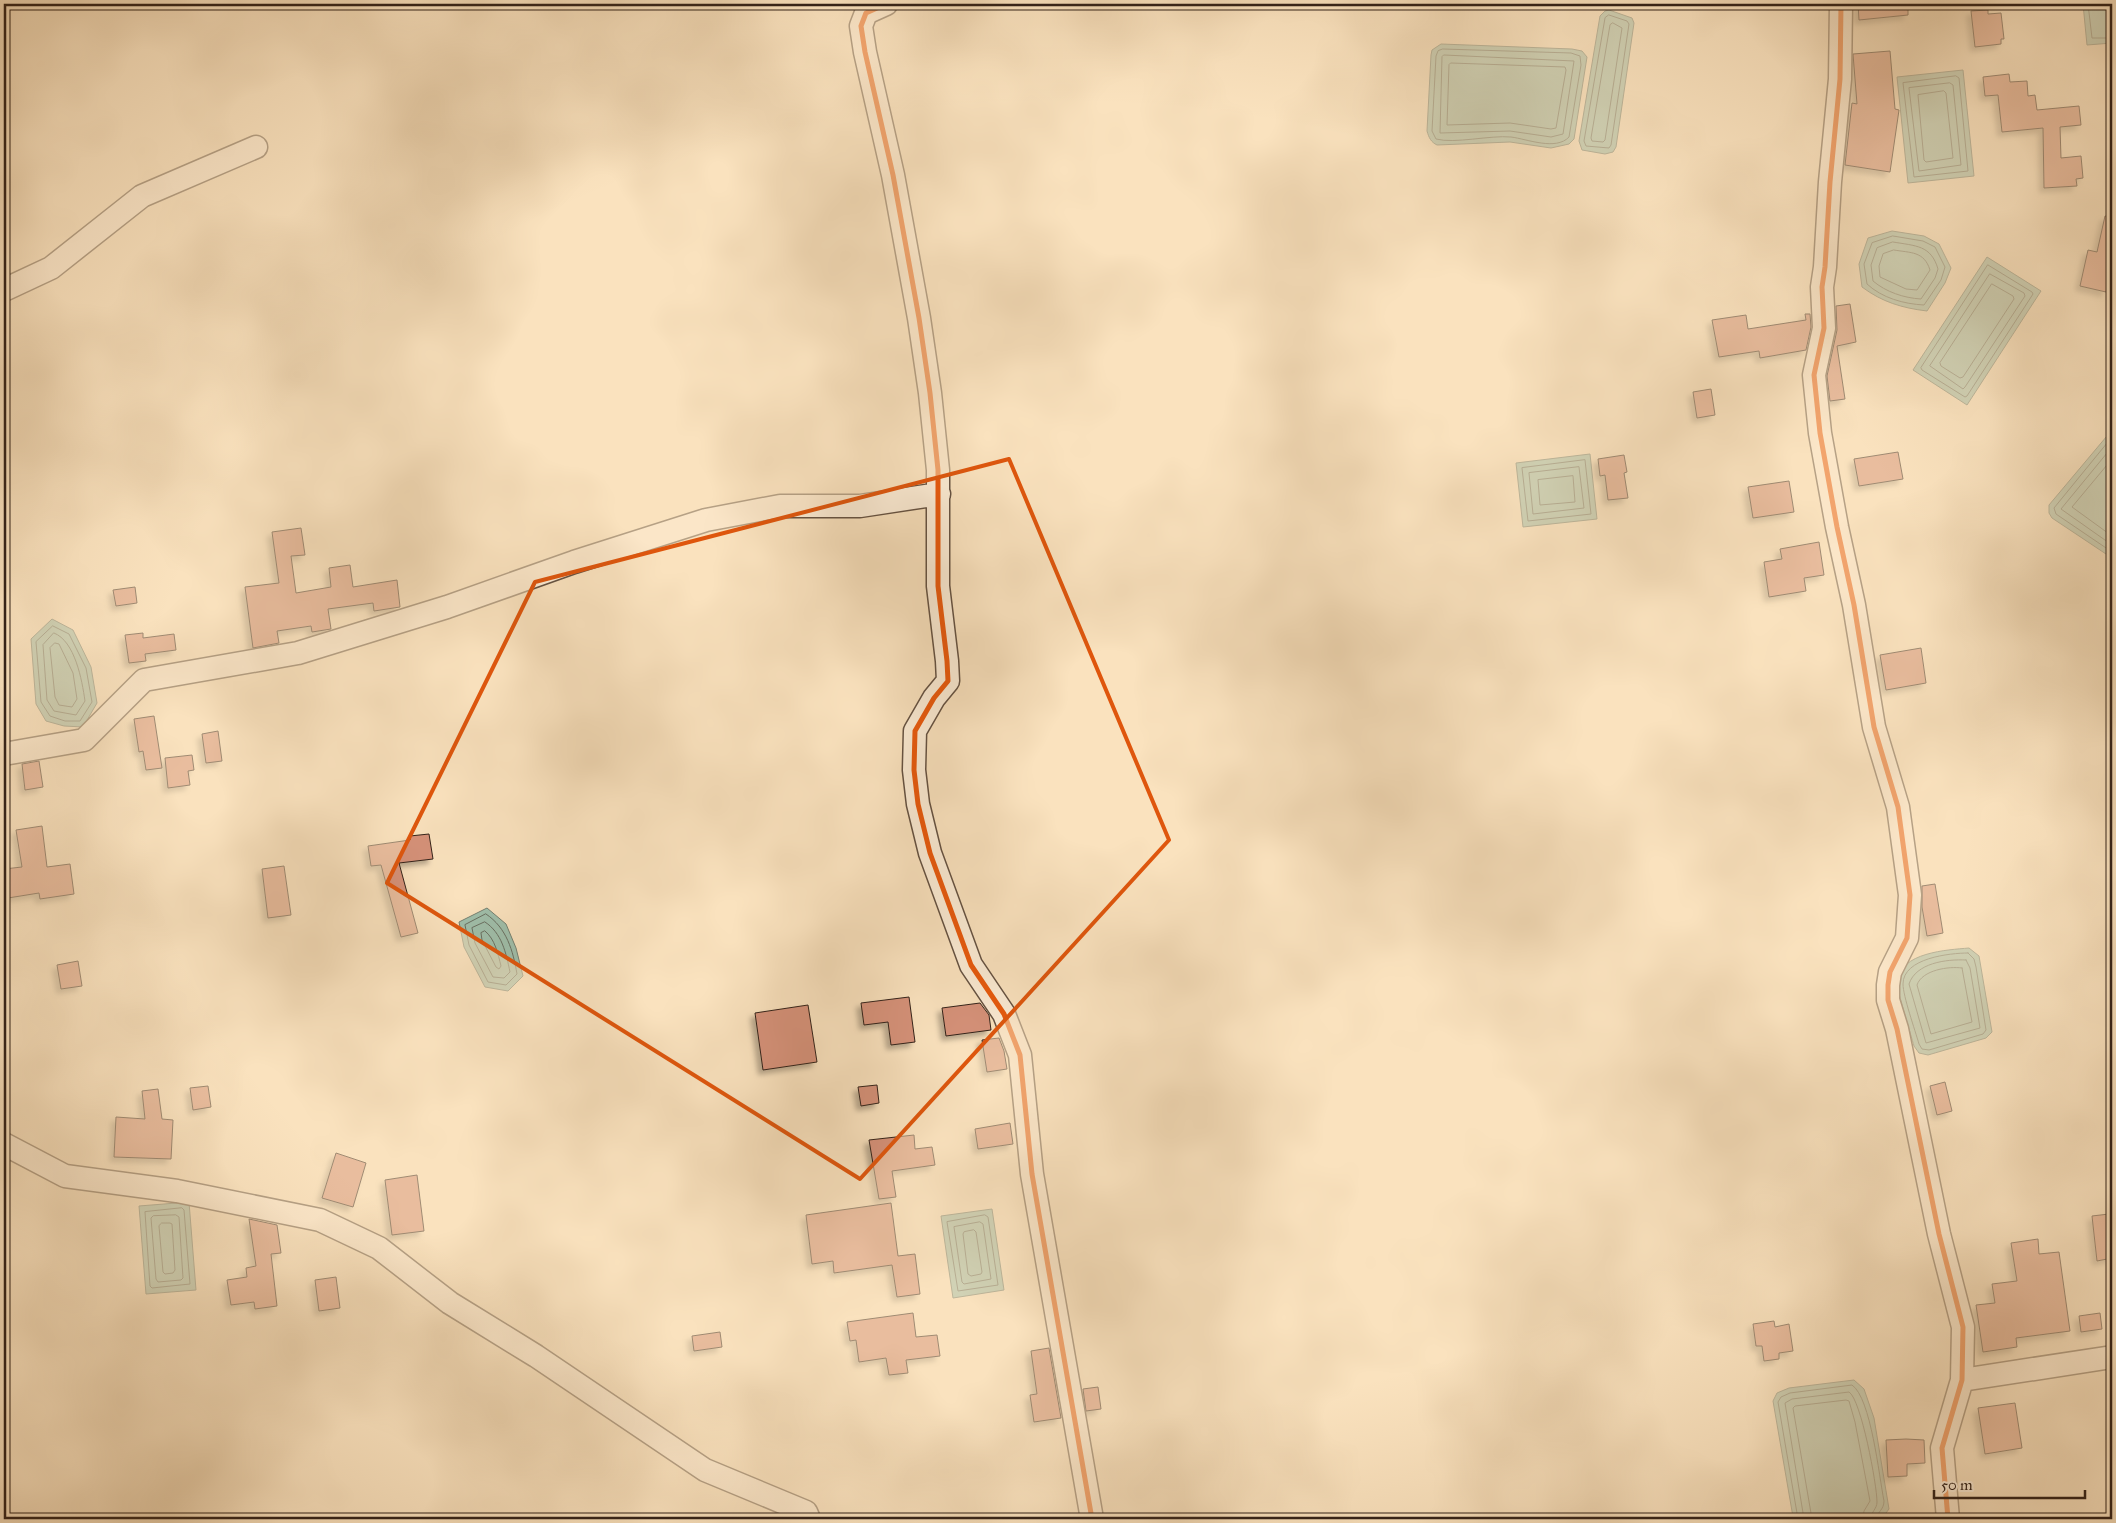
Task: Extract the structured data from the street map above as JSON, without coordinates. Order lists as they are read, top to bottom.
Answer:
{
  "scale_bar": "50 m"
}
